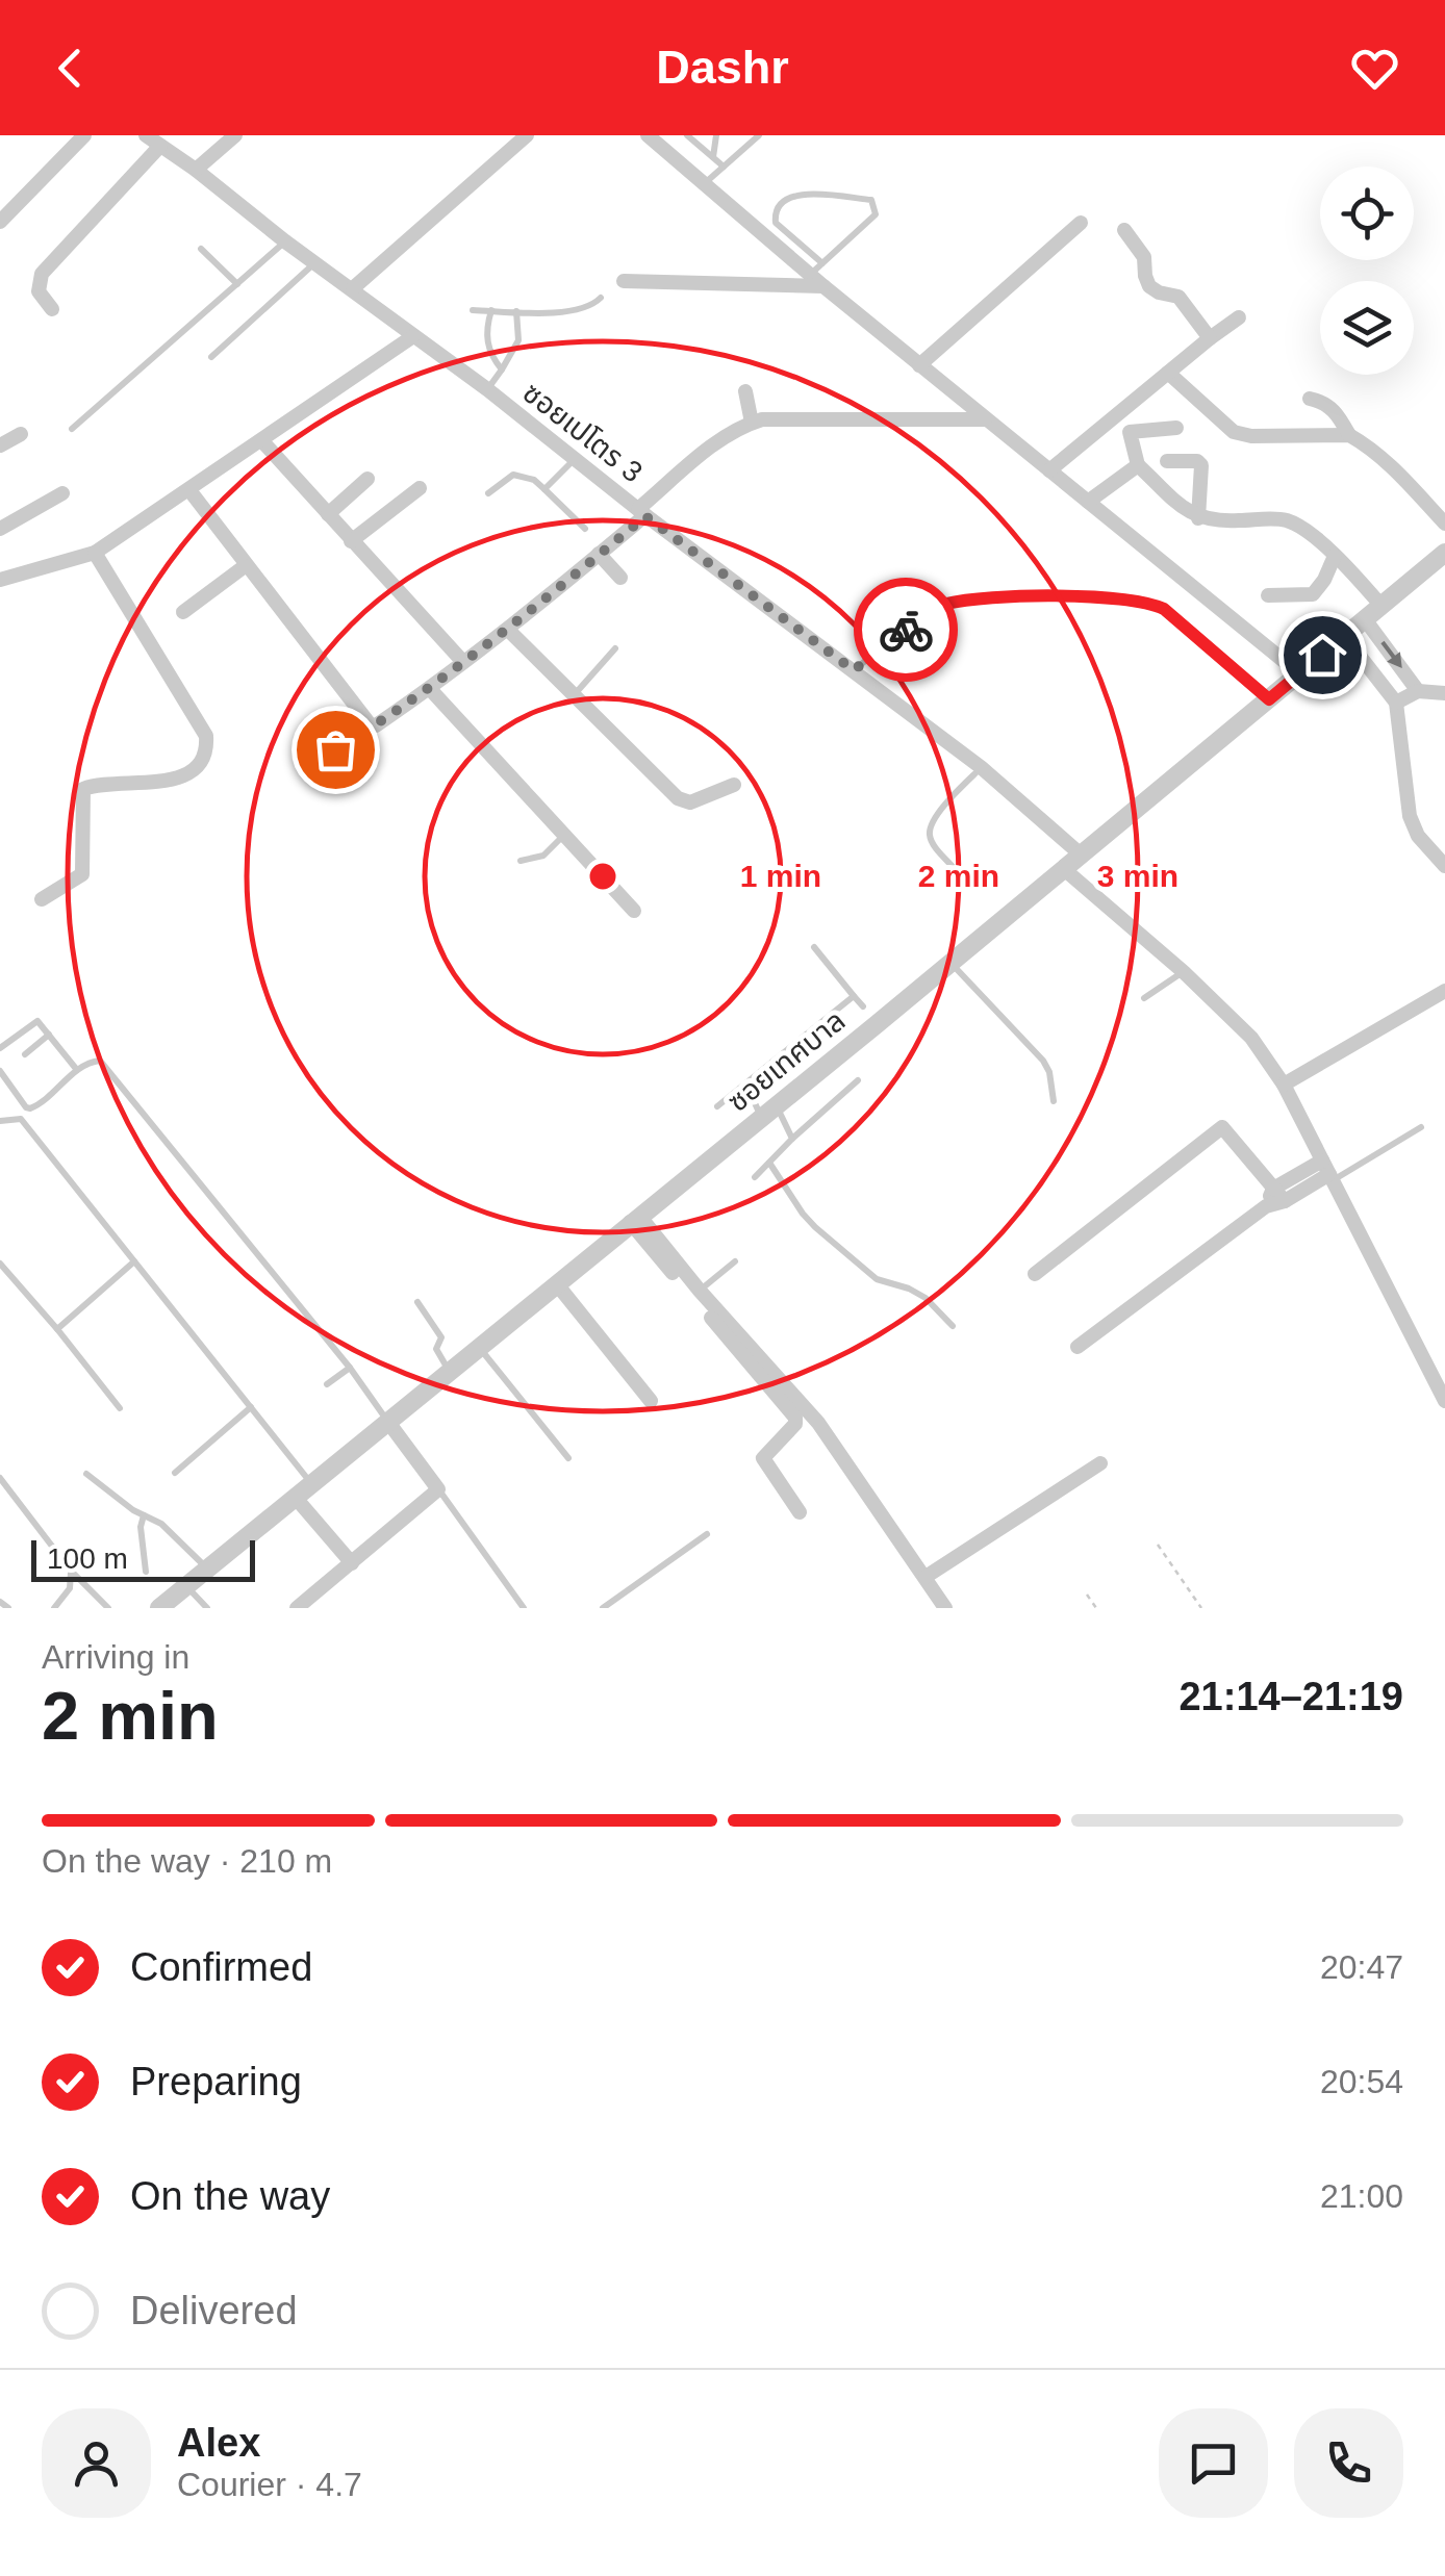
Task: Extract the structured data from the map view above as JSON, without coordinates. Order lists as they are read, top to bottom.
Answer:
{
  "streets": {
    "street": ["ซอยเปโตร 3", "ซอยเทศบาล"]
  },
  "crossings": [
    ["ซอยเปโตร 3", "ซอยเทศบาล"]
  ],
  "scale_bar": "100 m",
  "page": {
    "header": "Dashr",
    "scale": "100 m",
    "heading": ["2 min", "Arriving in", "21:14–21:19"],
    "panel": ["Alex", "Courier · 4.7"],
    "bar": "On the way · 210 m",
    "list": [
      ["Confirmed", "20:47"],
      ["Preparing", "20:54"],
      ["On the way", "21:00"],
      "Delivered"
    ]
  },
  "rings": ["1 min", "2 min", "3 min"]
}
